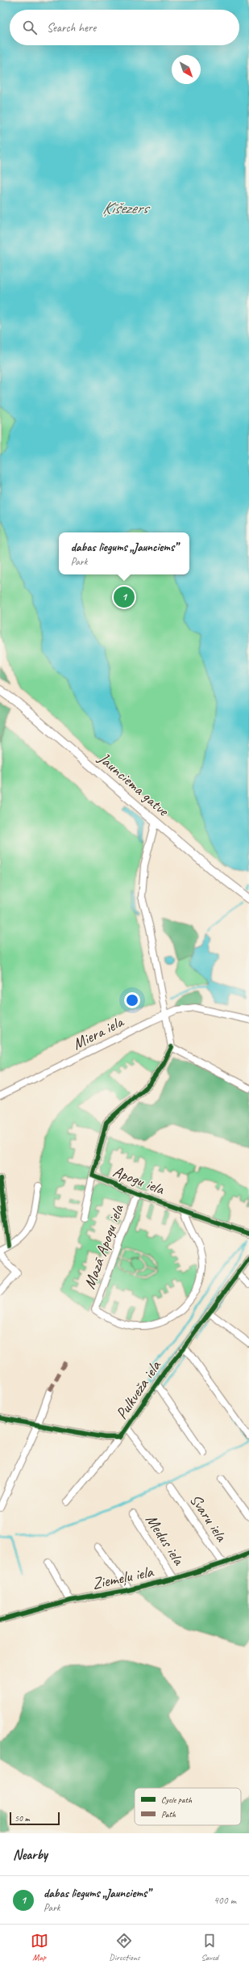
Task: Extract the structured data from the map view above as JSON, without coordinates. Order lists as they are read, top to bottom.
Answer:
{
  "streets": {
    "main road": ["Jaunciema gatve"],
    "street": [
      "Miera iela",
      "Apogu iela",
      "Mazā Apogu iela",
      "Pulkveža iela",
      "Svaru iela",
      "Medus iela",
      "Ziemeļu iela"
    ]
  },
  "crossings": [
    ["Apogu iela", "Mazā Apogu iela"],
    ["Svaru iela", "Ziemeļu iela"],
    ["Medus iela", "Ziemeļu iela"]
  ],
  "water": ["Ķīšezers"],
  "legend": ["Cycle path", "Path"],
  "scale_bar": "50 m",
  "north": "bottom right",
  "page": {
    "search": "Search here",
    "popup": ["dabas liegums „Jaunciems”", "Park"],
    "pins": "1",
    "scale": "50 m",
    "heading": "Nearby",
    "list": [
      {
        "mark": "1",
        "name": "dabas liegums „Jaunciems”",
        "note": "Park",
        "value": "400 m"
      }
    ],
    "nav": ["Map", "Directions", "Saved"]
  }
}
